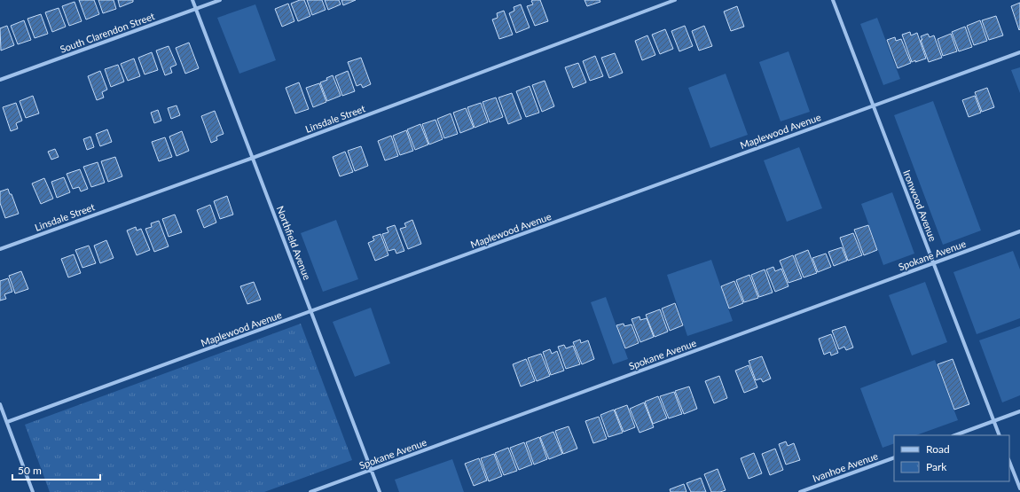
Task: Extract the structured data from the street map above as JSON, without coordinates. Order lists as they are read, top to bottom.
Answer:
{
  "streets": {
    "street": [
      "South Clarendon Street",
      "Linsdale Street",
      "Maplewood Avenue",
      "Ironwood Avenue",
      "Northfield Avenue",
      "Spokane Avenue",
      "Ivanhoe Avenue"
    ]
  },
  "crossings": [
    ["South Clarendon Street", "Northfield Avenue"],
    ["Linsdale Street", "Northfield Avenue"],
    ["Maplewood Avenue", "Ironwood Avenue"],
    ["Maplewood Avenue", "Northfield Avenue"],
    ["Ironwood Avenue", "Spokane Avenue"],
    ["Northfield Avenue", "Spokane Avenue"]
  ],
  "legend": ["Road", "Park"],
  "scale_bar": "50 m"
}
